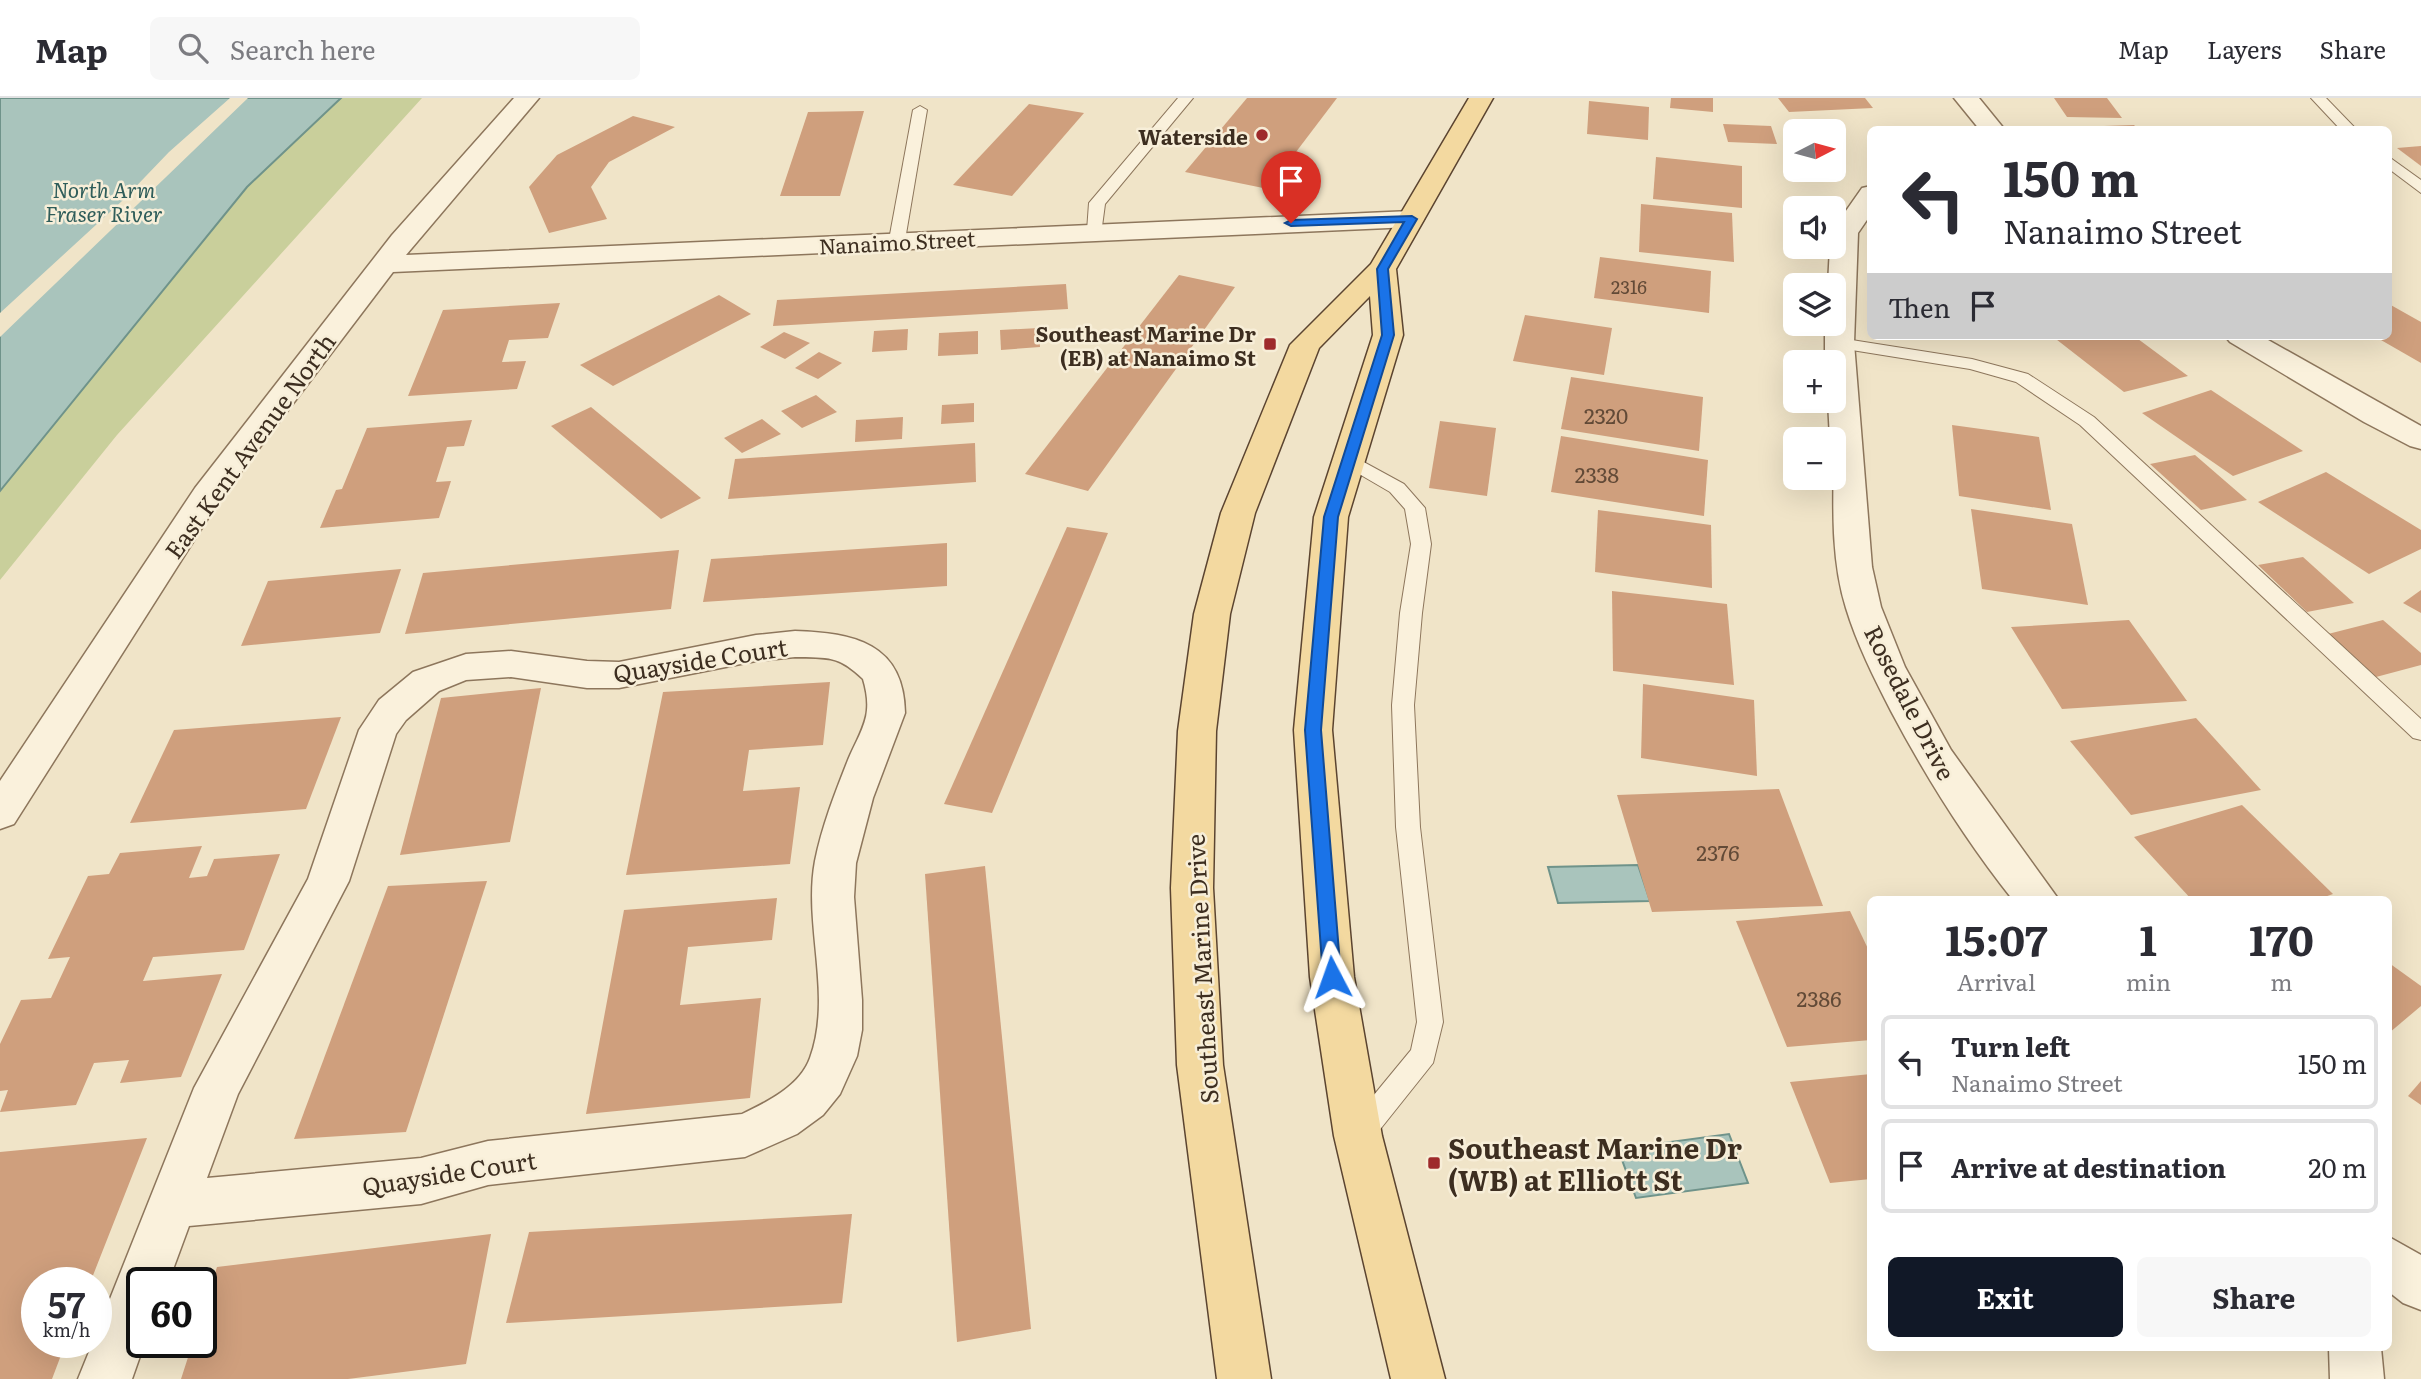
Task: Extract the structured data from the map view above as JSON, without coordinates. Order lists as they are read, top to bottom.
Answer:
{
  "streets": {
    "main road": ["Southeast Marine Drive"],
    "street": [
      "Nanaimo Street",
      "East Kent Avenue North",
      "Quayside Court",
      "Rosedale Drive"
    ]
  },
  "crossings": [
    ["Nanaimo Street", "East Kent Avenue North"],
    ["Nanaimo Street", "Southeast Marine Drive"]
  ],
  "water": ["North Arm Fraser River"],
  "places": {
    "other": ["Waterside"],
    "transit": ["Southeast Marine Dr (EB) at Nanaimo St", "Southeast Marine Dr (WB) at Elliott St"]
  },
  "house_numbers": [
    "2316",
    "2320",
    "2338",
    "2376",
    "2386"
  ],
  "north": "right",
  "page": {
    "header": "Map",
    "search": "Search here",
    "nav": ["Map", "Layers", "Share"],
    "map_buttons": ["+", "−"],
    "turn": ["150 m", "Nanaimo Street"],
    "then": "Then",
    "eta": [
      "15:07",
      "Arrival",
      "1",
      "min",
      "170",
      "m"
    ],
    "list": [
      {
        "name": "Turn left",
        "note": "Nanaimo Street",
        "value": "150 m"
      },
      {
        "name": "Arrive at destination",
        "value": "20 m"
      }
    ],
    "buttons": ["Exit", "Share"],
    "speed": "57 km/h",
    "limit": "60"
  }
}
